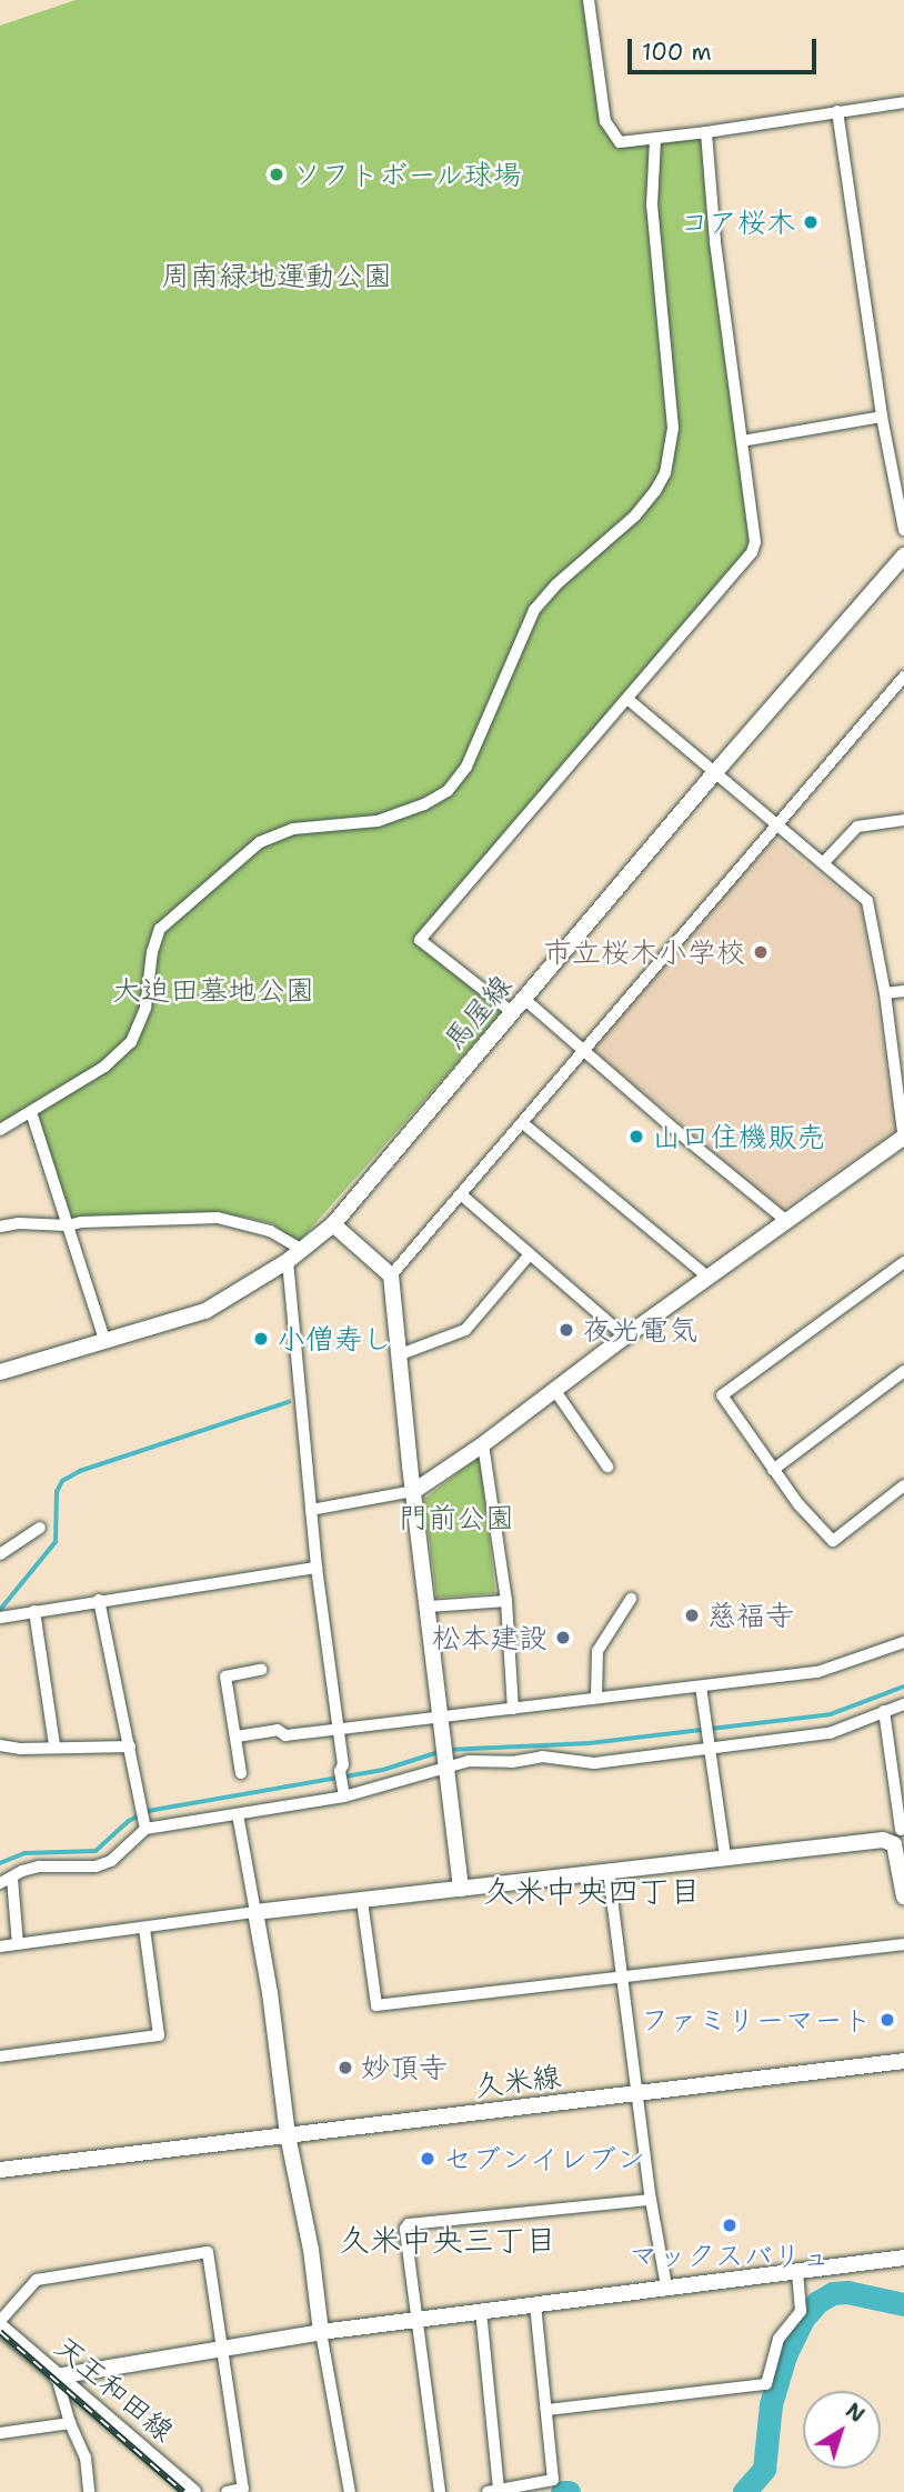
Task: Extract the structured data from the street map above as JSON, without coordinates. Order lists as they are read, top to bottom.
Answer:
{
  "streets": {
    "street": ["馬屋線", "久米線", "天王和田線"]
  },
  "districts": ["久米中央四丁目", "久米中央三丁目"],
  "parks": ["周南緑地運動公園", "大迫田墓地公園", "門前公園"],
  "places": [
    "ソフトボール球場",
    "コア桜木",
    "市立桜木小学校",
    "山口住機販売",
    "夜光電気",
    "小僧寿し",
    "慈福寺",
    "松本建設",
    "ファミリーマート",
    "妙頂寺",
    "セブンイレブン",
    "マックスバリュ"
  ],
  "scale_bar": "100 m",
  "north": "top right"
}
